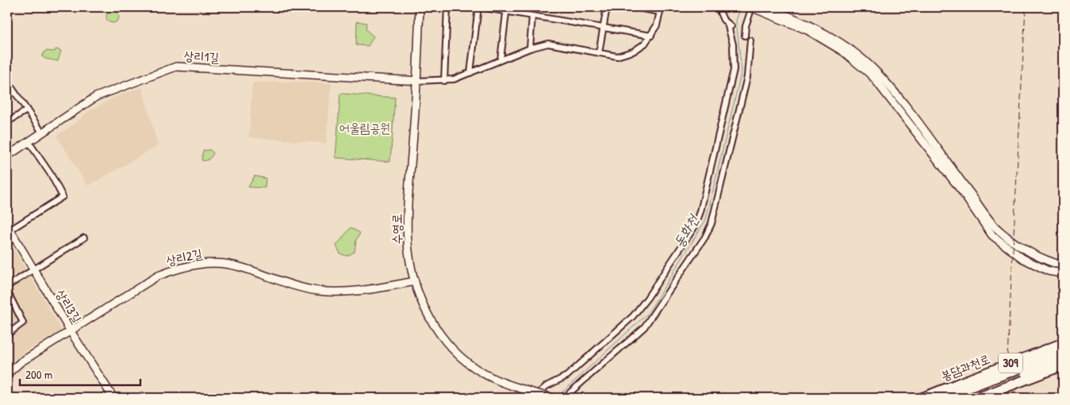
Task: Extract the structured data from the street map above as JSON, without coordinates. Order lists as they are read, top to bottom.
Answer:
{
  "streets": {
    "highway": ["309", "봉담과천로"],
    "street": [
      "상리1길",
      "수영로",
      "상리2길",
      "상리3길"
    ]
  },
  "crossings": [
    ["상리1길", "수영로"],
    ["수영로", "상리2길"],
    ["상리2길", "상리3길"]
  ],
  "water": ["동화천"],
  "parks": ["어울림공원"],
  "scale_bar": "200 m"
}
